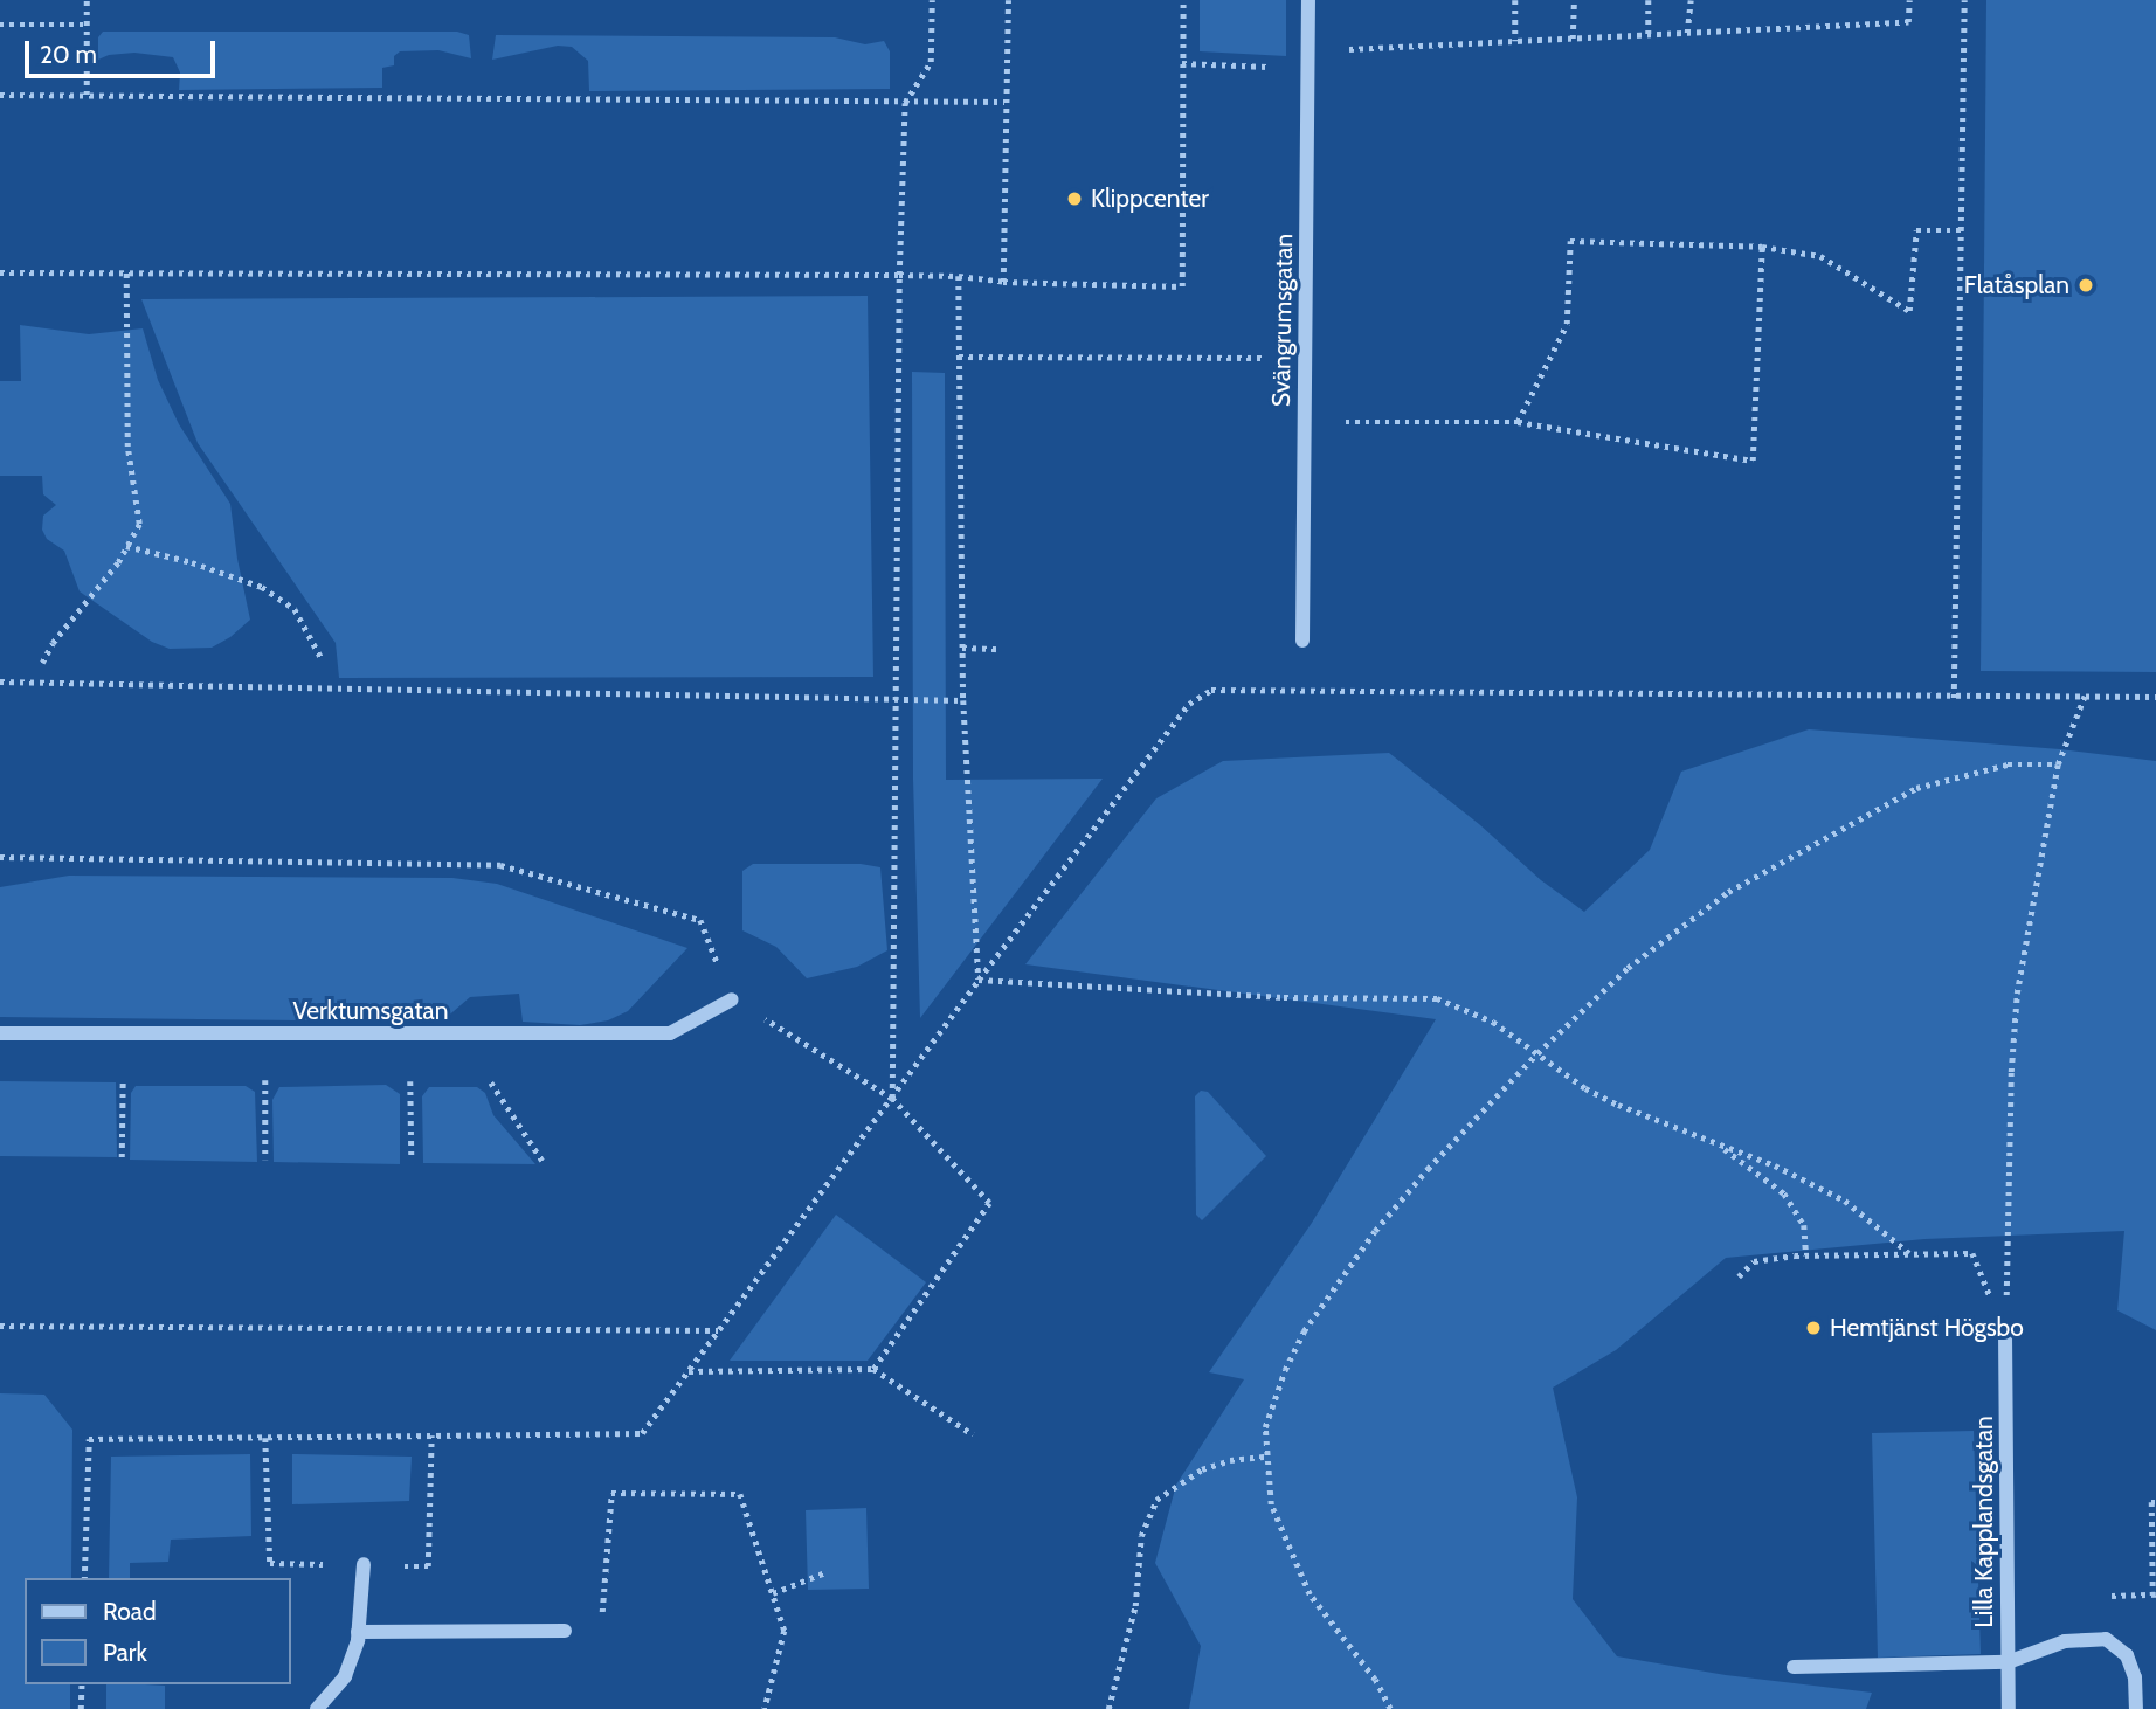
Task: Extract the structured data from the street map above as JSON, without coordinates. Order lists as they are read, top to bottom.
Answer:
{
  "streets": {
    "street": ["Svängrumsgatan", "Verktumsgatan", "Lilla Kapplandsgatan"]
  },
  "places": ["Klippcenter", "Flatåsplan", "Hemtjänst Högsbo"],
  "legend": ["Road", "Park"],
  "scale_bar": "20 m"
}
